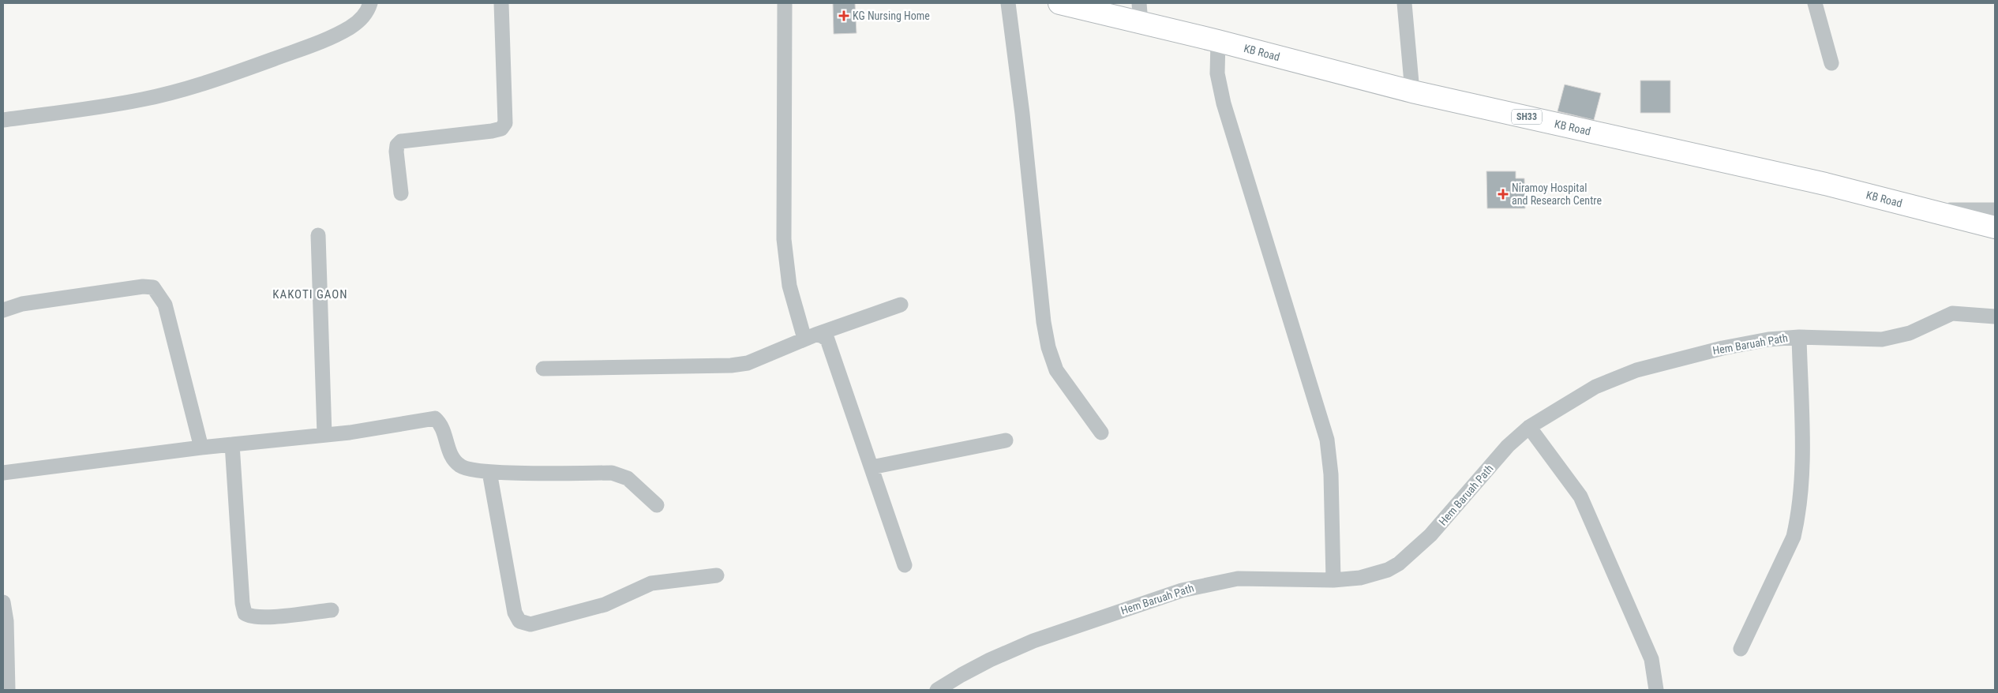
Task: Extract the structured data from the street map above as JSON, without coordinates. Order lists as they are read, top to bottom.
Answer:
{
  "streets": {
    "main road": ["KB Road", "SH33"],
    "street": ["Hem Baruah Path"]
  },
  "districts": ["KAKOTI GAON"],
  "places": {
    "health": ["KG Nursing Home", "Niramoy Hospital and Research Centre"]
  }
}
